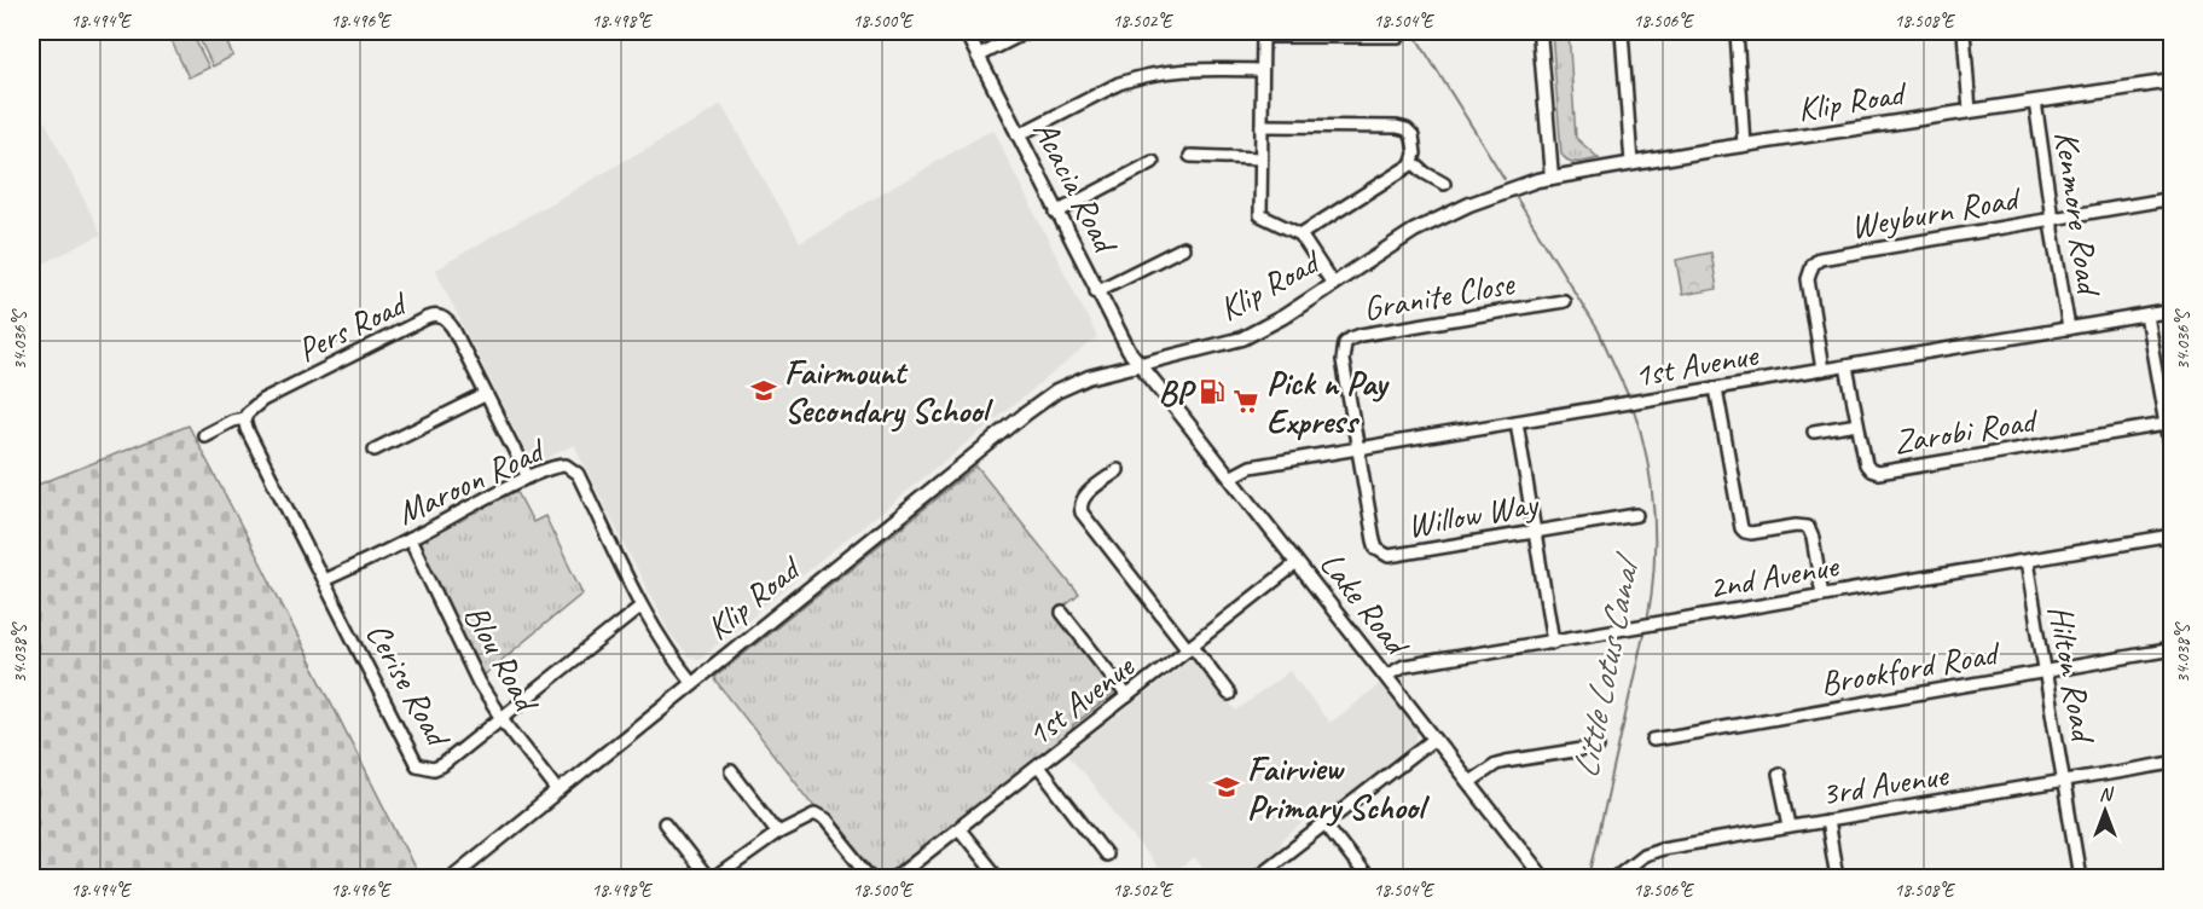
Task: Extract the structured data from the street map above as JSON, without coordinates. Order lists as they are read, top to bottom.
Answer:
{
  "streets": {
    "street": [
      "Klip Road",
      "Acacia Road",
      "Weyburn Road",
      "Kenmore Road",
      "Granite Close",
      "Pers Road",
      "1st Avenue",
      "Zarobi Road",
      "Maroon Road",
      "Willow Way",
      "2nd Avenue",
      "Lake Road",
      "Blou Road",
      "Brookford Road",
      "Hilton Road",
      "Cerise Road",
      "3rd Avenue"
    ]
  },
  "crossings": [
    ["Klip Road", "Acacia Road"],
    ["Klip Road", "Kenmore Road"],
    ["Klip Road", "Maroon Road"],
    ["Klip Road", "Lake Road"],
    ["Klip Road", "Blou Road"],
    ["Acacia Road", "Lake Road"],
    ["Weyburn Road", "Kenmore Road"],
    ["Weyburn Road", "1st Avenue"],
    ["Kenmore Road", "1st Avenue"],
    ["Granite Close", "1st Avenue"],
    ["Granite Close", "Willow Way"],
    ["Pers Road", "Maroon Road"],
    ["Pers Road", "Cerise Road"],
    ["1st Avenue", "Zarobi Road"],
    ["1st Avenue", "Willow Way"],
    ["1st Avenue", "Lake Road"],
    ["Maroon Road", "Blou Road"],
    ["Maroon Road", "Cerise Road"],
    ["2nd Avenue", "Lake Road"],
    ["2nd Avenue", "Hilton Road"],
    ["Blou Road", "Cerise Road"],
    ["Brookford Road", "Hilton Road"],
    ["Hilton Road", "3rd Avenue"]
  ],
  "water": ["Little Lotus Canal"],
  "places": {
    "school or university": ["Fairmount Secondary School", "Fairview Primary School"],
    "fuel station": ["BP"],
    "supermarket": ["Pick n Pay Express"]
  },
  "north": "top",
  "coordinates": [
    "18.494°E",
    "18.496°E",
    "18.498°E",
    "18.500°E",
    "18.502°E",
    "18.504°E",
    "18.506°E",
    "18.508°E",
    "34.036°S",
    "34.038°S"
  ]
}
